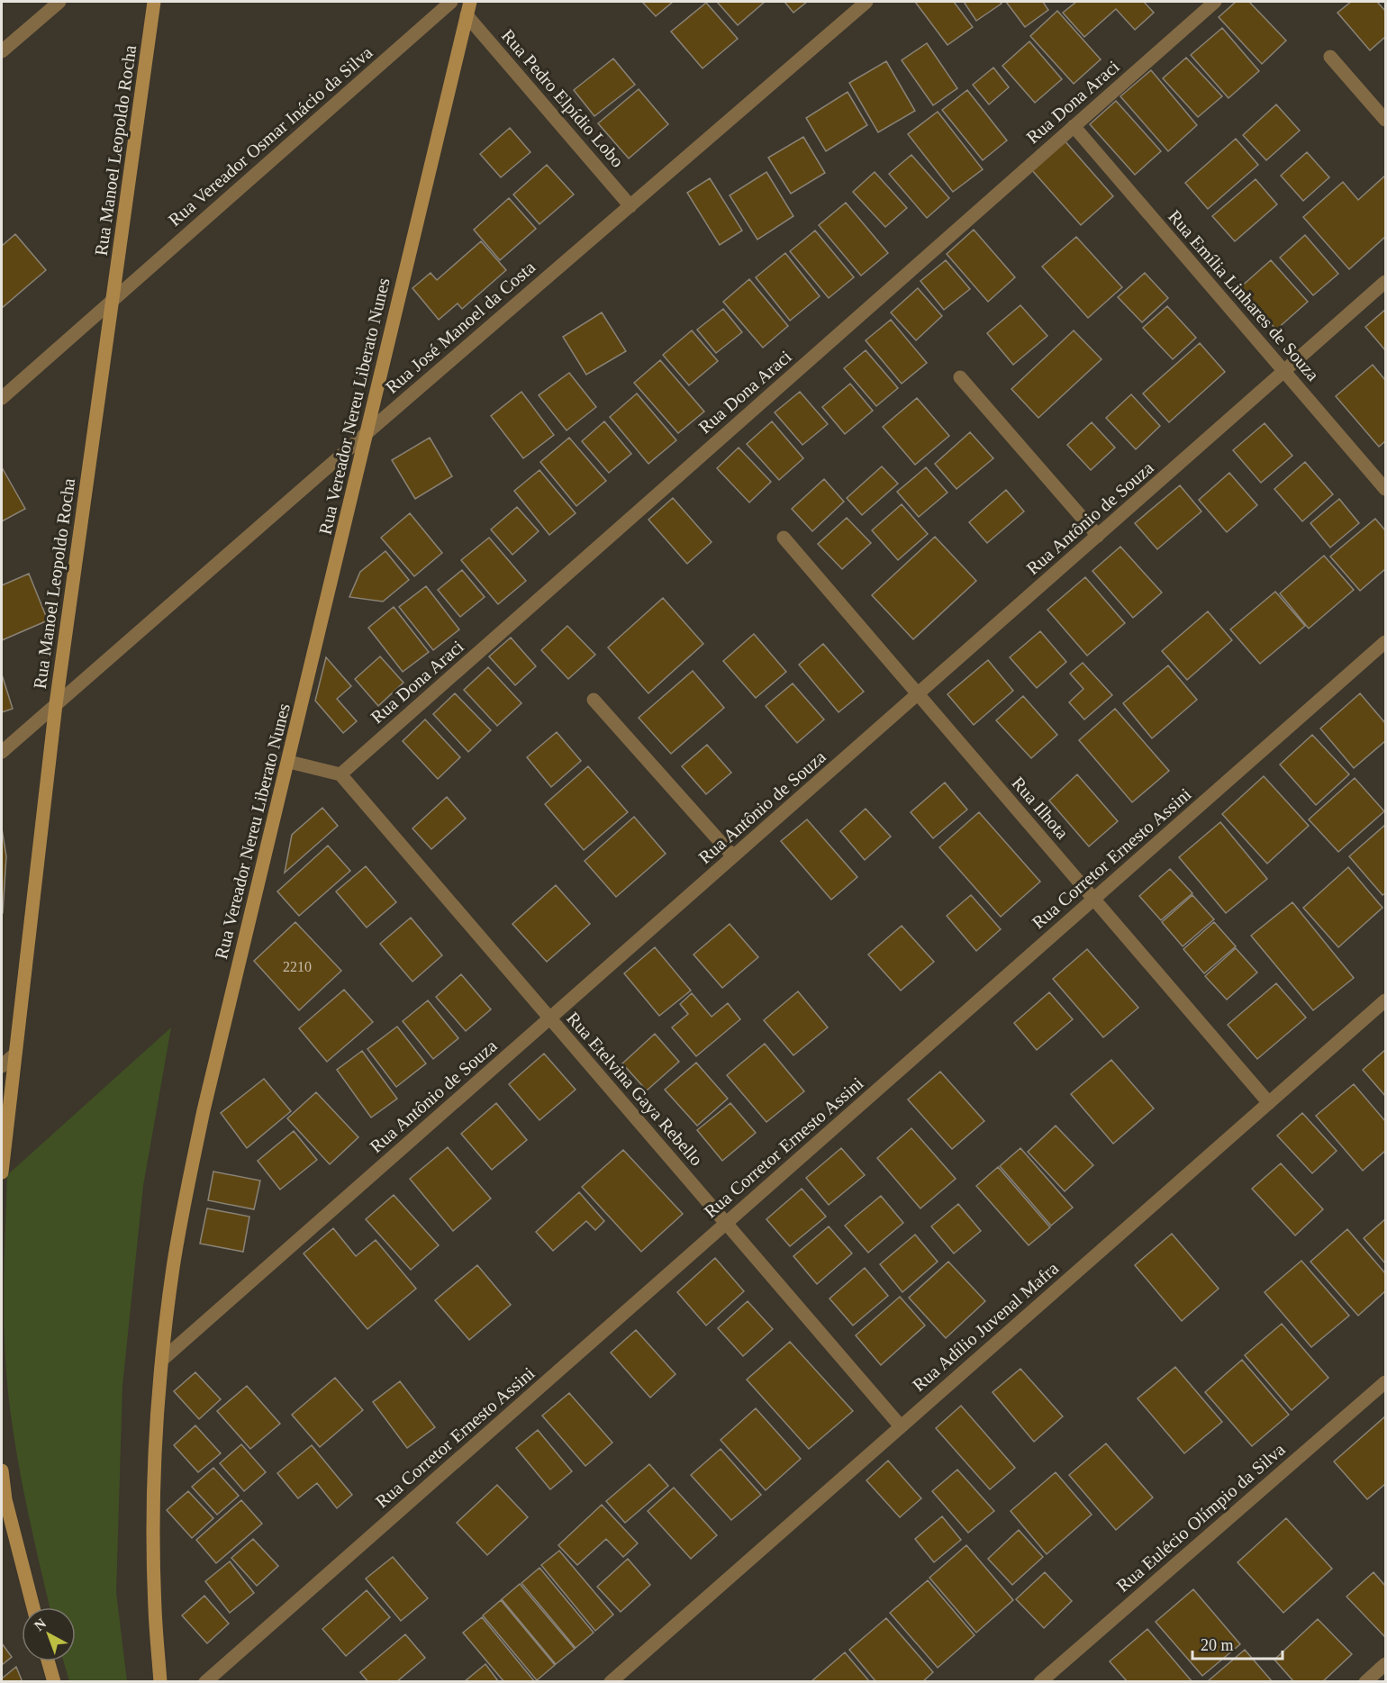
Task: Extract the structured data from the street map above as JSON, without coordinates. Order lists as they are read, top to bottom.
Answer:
{
  "streets": {
    "main road": ["Rua Manoel Leopoldo Rocha", "Rua Vereador Nereu Liberato Nunes"],
    "street": [
      "Rua Pedro Elpídio Lobo",
      "Rua Dona Araci",
      "Rua Vereador Osmar Inácio da Silva",
      "Rua Emília Linhares de Souza",
      "Rua José Manoel da Costa",
      "Rua Antônio de Souza",
      "Rua Ilhota",
      "Rua Corretor Ernesto Assini",
      "Rua Etelvina Gaya Rebello",
      "Rua Adílio Juvenal Mafra",
      "Rua Eulécio Olímpio da Silva"
    ]
  },
  "crossings": [
    ["Rua Pedro Elpídio Lobo", "Rua José Manoel da Costa"],
    ["Rua Pedro Elpídio Lobo", "Rua Vereador Nereu Liberato Nunes"],
    ["Rua Dona Araci", "Rua Emília Linhares de Souza"],
    ["Rua Dona Araci", "Rua Etelvina Gaya Rebello"],
    ["Rua Vereador Osmar Inácio da Silva", "Rua Manoel Leopoldo Rocha"],
    ["Rua Manoel Leopoldo Rocha", "Rua José Manoel da Costa"],
    ["Rua Emília Linhares de Souza", "Rua Antônio de Souza"],
    ["Rua José Manoel da Costa", "Rua Vereador Nereu Liberato Nunes"],
    ["Rua Vereador Nereu Liberato Nunes", "Rua Antônio de Souza"],
    ["Rua Antônio de Souza", "Rua Ilhota"],
    ["Rua Antônio de Souza", "Rua Etelvina Gaya Rebello"],
    ["Rua Ilhota", "Rua Corretor Ernesto Assini"],
    ["Rua Ilhota", "Rua Adílio Juvenal Mafra"],
    ["Rua Corretor Ernesto Assini", "Rua Etelvina Gaya Rebello"],
    ["Rua Etelvina Gaya Rebello", "Rua Adílio Juvenal Mafra"]
  ],
  "house_numbers": ["2210"],
  "scale_bar": "20 m",
  "north": "top left"
}
